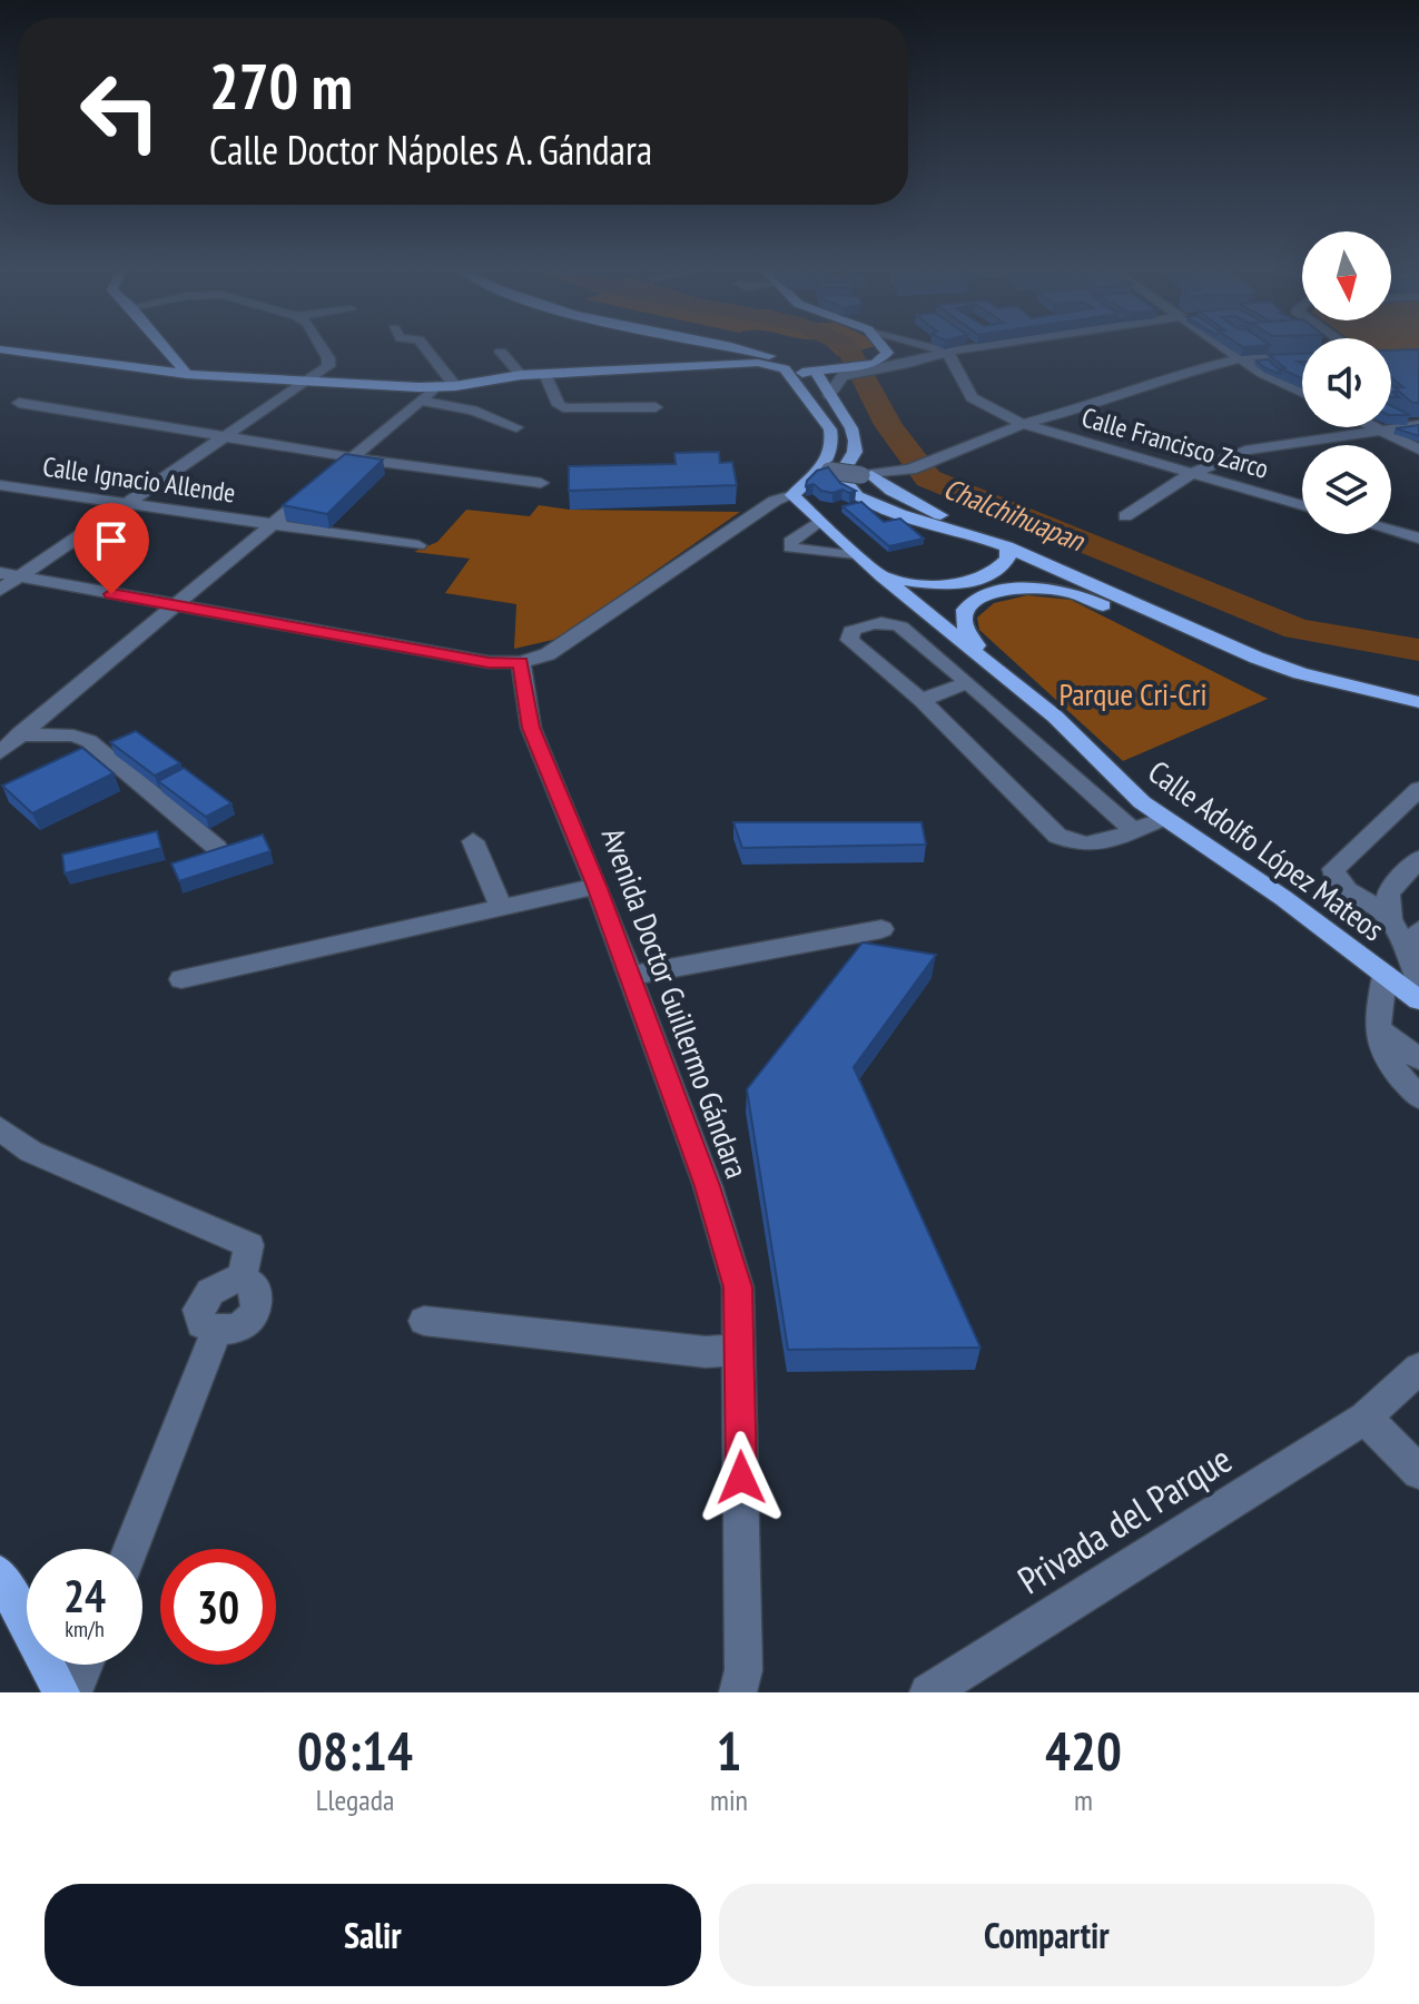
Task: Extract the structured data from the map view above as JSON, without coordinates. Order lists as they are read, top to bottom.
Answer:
{
  "streets": {
    "main road": ["Calle Adolfo López Mateos"],
    "street": [
      "Calle Francisco Zarco",
      "Calle Ignacio Allende",
      "Avenida Doctor Guillermo Gándara",
      "Privada del Parque"
    ]
  },
  "water": ["Chalchihuapan"],
  "parks": ["Parque Cri-Cri"],
  "north": "bottom",
  "page": {
    "turn": ["270 m", "Calle Doctor Nápoles A. Gándara"],
    "speed": "24 km/h",
    "limit": "30",
    "eta": [
      "08:14",
      "Llegada",
      "1",
      "min",
      "420",
      "m"
    ],
    "buttons": ["Salir", "Compartir"]
  }
}
